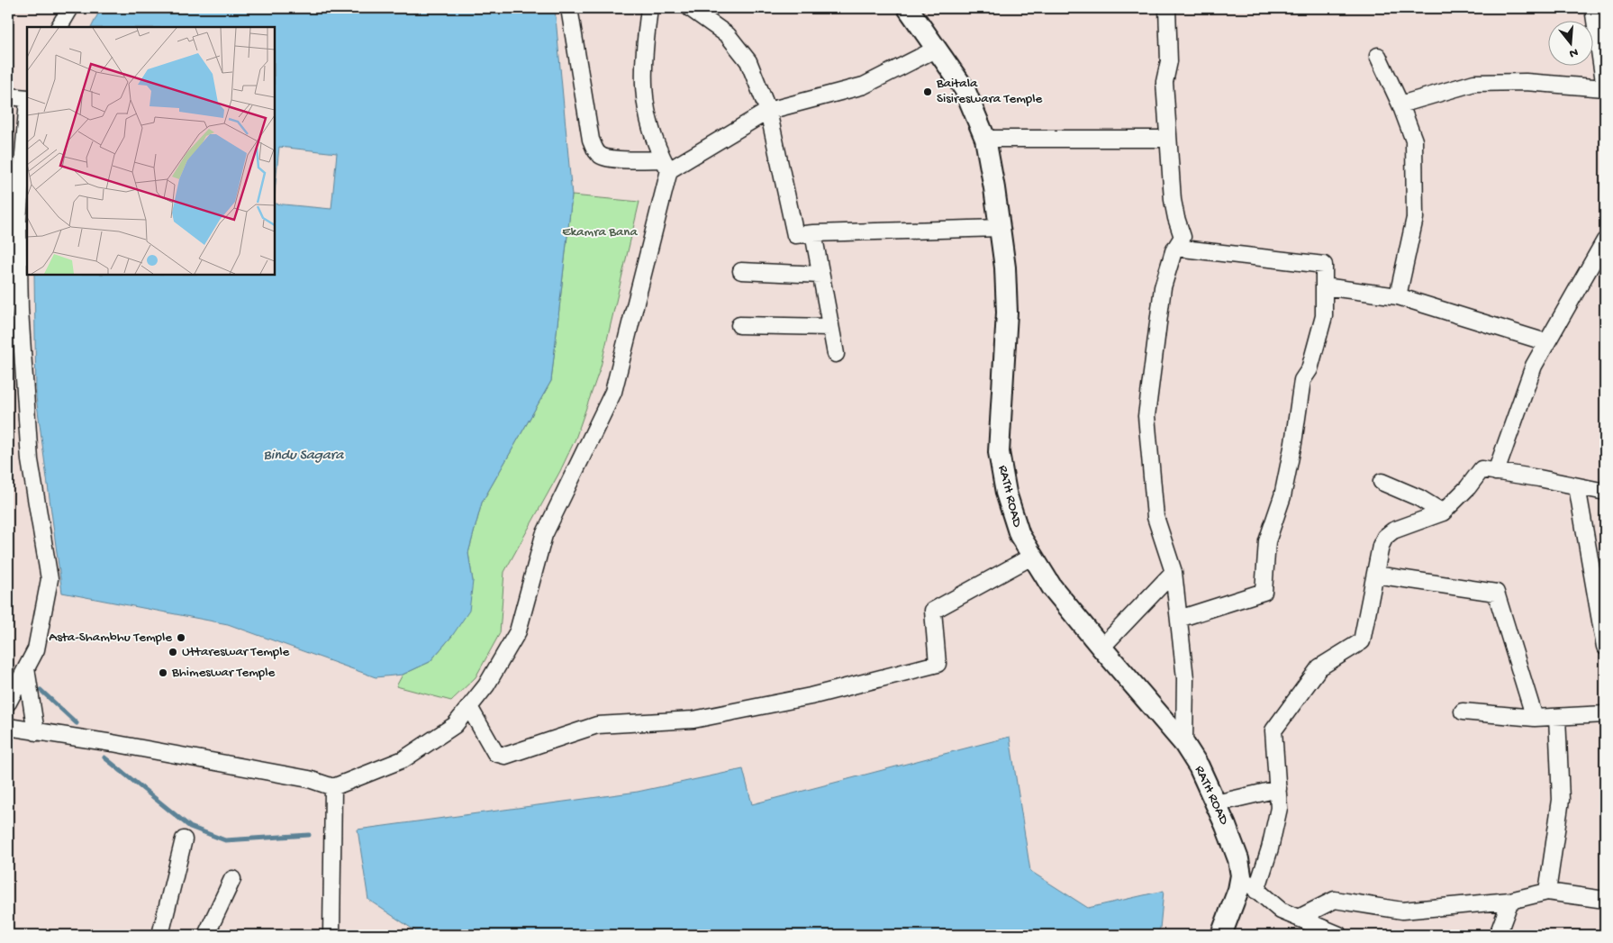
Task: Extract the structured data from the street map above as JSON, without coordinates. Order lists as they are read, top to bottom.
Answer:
{
  "streets": {
    "street": ["RATH ROAD"]
  },
  "water": ["Bindu Sagara"],
  "parks": ["Ekamra Bana"],
  "places": [
    "Baitala Sisireswara Temple",
    "Asta-Shambhu Temple",
    "Uttareswar Temple",
    "Bhimeswar Temple"
  ],
  "north": "bottom"
}
